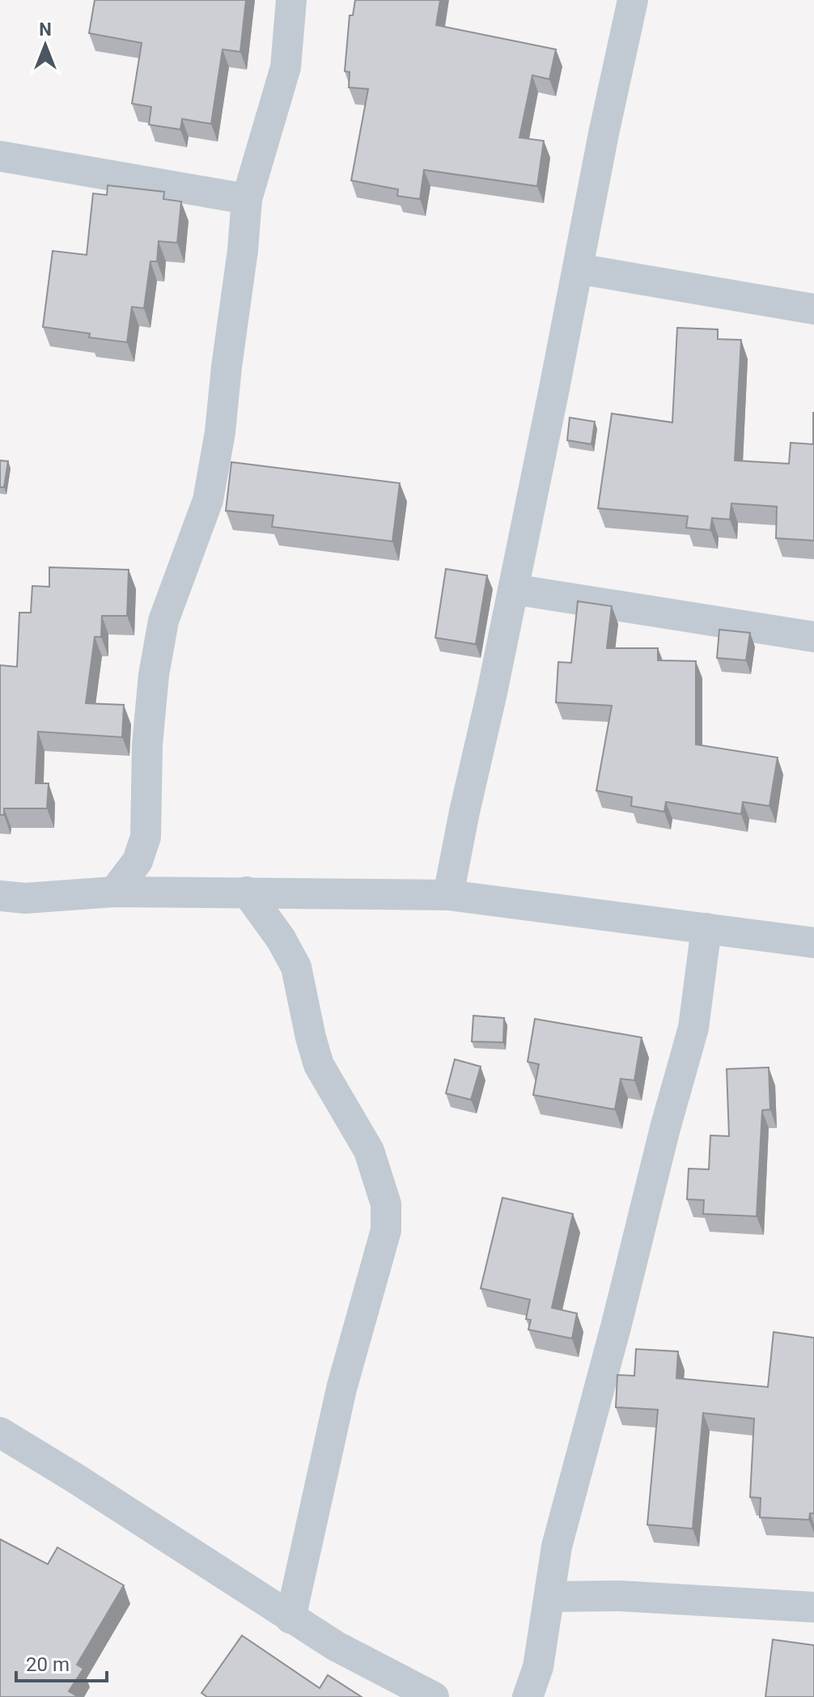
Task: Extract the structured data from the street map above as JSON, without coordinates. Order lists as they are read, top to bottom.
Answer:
{
  "scale_bar": "20 m",
  "north": "top"
}
